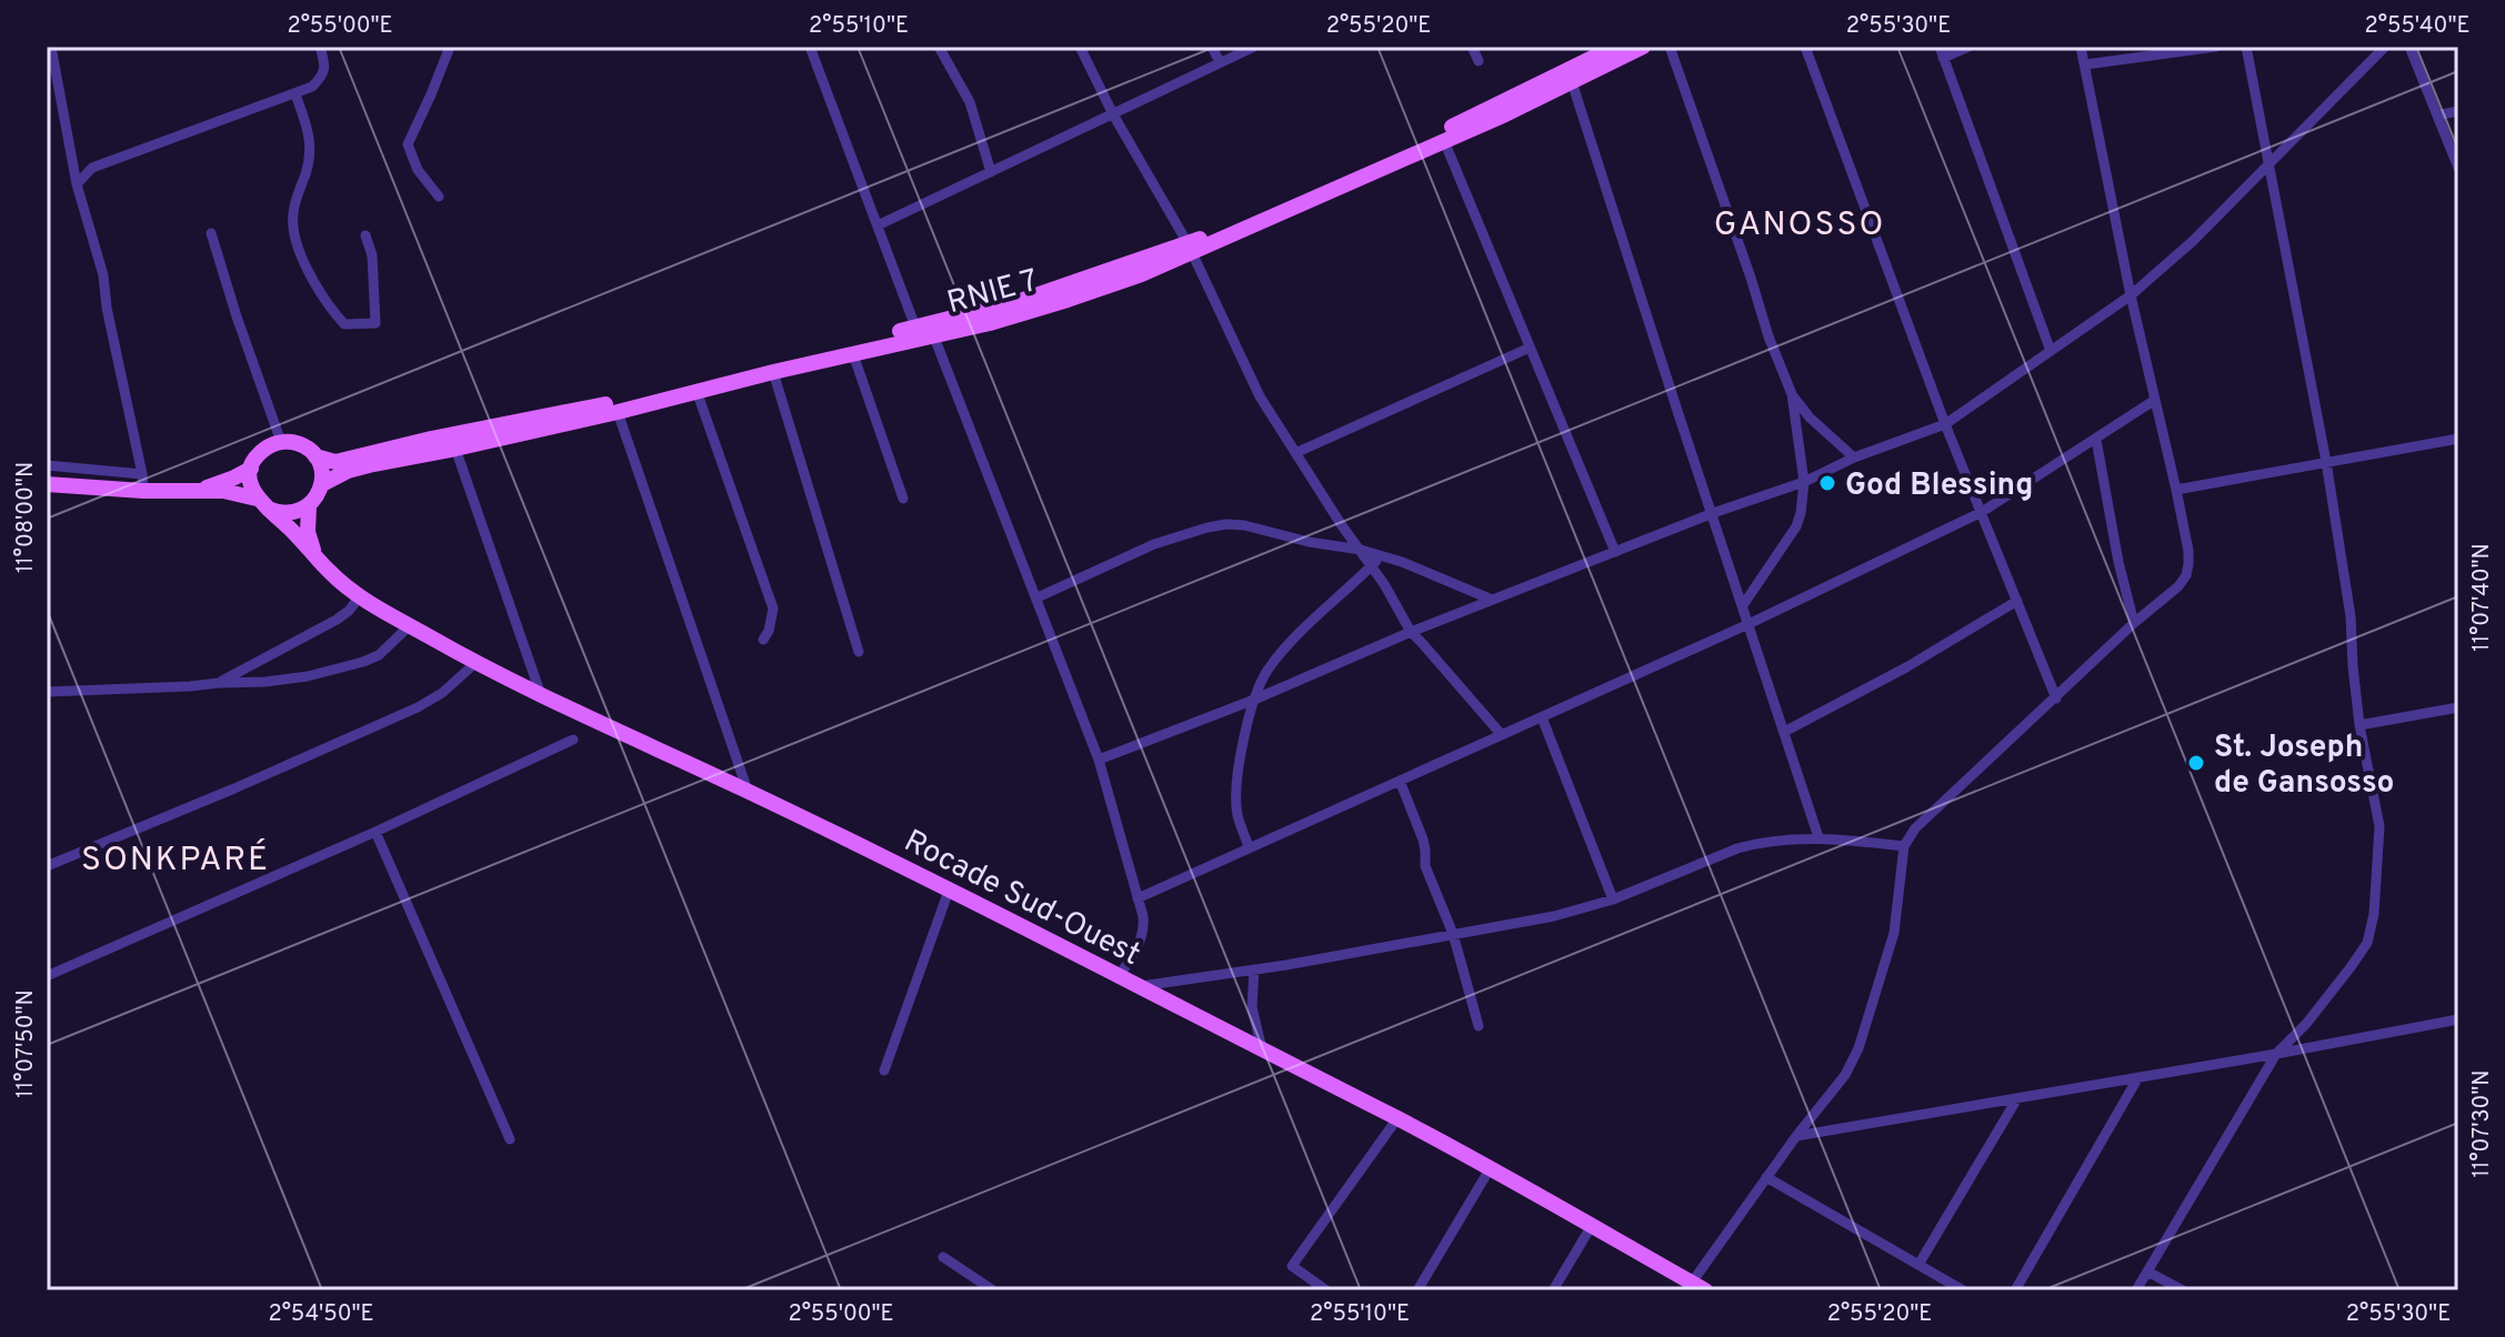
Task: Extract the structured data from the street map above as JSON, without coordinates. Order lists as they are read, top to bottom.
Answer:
{
  "streets": {
    "main road": ["RNIE 7", "Rocade Sud-Ouest"]
  },
  "crossings": [
    ["RNIE 7", "Rocade Sud-Ouest"]
  ],
  "districts": ["GANOSSO", "SONKPARÉ"],
  "places": ["God Blessing", "St. Joseph de Gansosso"],
  "coordinates": [
    "2°55'00\"E",
    "2°55'10\"E",
    "2°55'20\"E",
    "2°55'30\"E",
    "2°55'40\"E",
    "11°08'00\"N",
    "11°07'40\"N",
    "11°07'50\"N",
    "11°07'30\"N",
    "2°54'50\"E"
  ]
}
